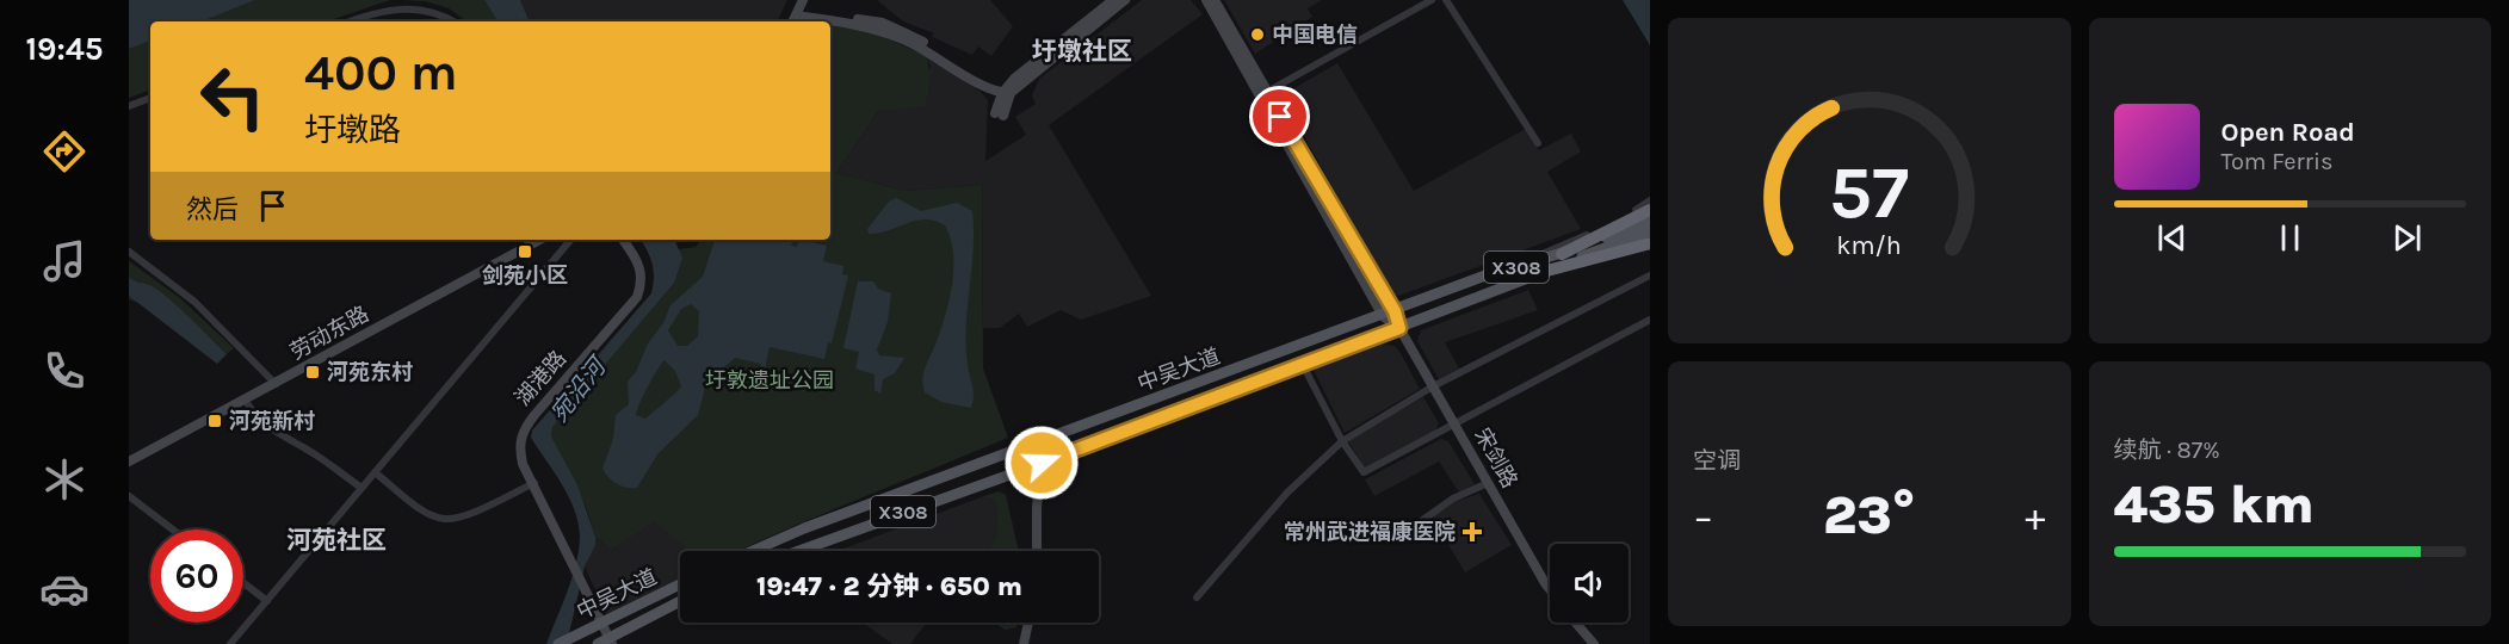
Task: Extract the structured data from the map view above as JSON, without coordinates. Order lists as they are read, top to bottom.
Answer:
{
  "streets": {
    "main road": ["X308", "中吴大道"],
    "street": ["劳动东路", "湖港路", "宋剑路"]
  },
  "crossings": [
    ["中吴大道", "湖港路"],
    ["中吴大道", "宋剑路"]
  ],
  "districts": ["圩墩社区", "河苑社区"],
  "water": ["宛沿河"],
  "parks": ["圩敦遗址公园"],
  "places": {
    "other": ["中国电信"],
    "transit": ["剑苑小区", "河苑东村", "河苑新村"],
    "health": ["常州武进福康医院"]
  },
  "page": {
    "tabs": "19:45",
    "turn": ["400 m", "圩墩路"],
    "song": ["Open Road", "Tom Ferris"],
    "then": "然后",
    "tile": [
      "空调",
      ["续航 · 87%", "435 km"]
    ],
    "heat": ["−", "23°", "+"],
    "limit": "60",
    "trip": "19:47 · 2 分钟 · 650 m",
    "gauge": ["57", "km/h"]
  }
}
